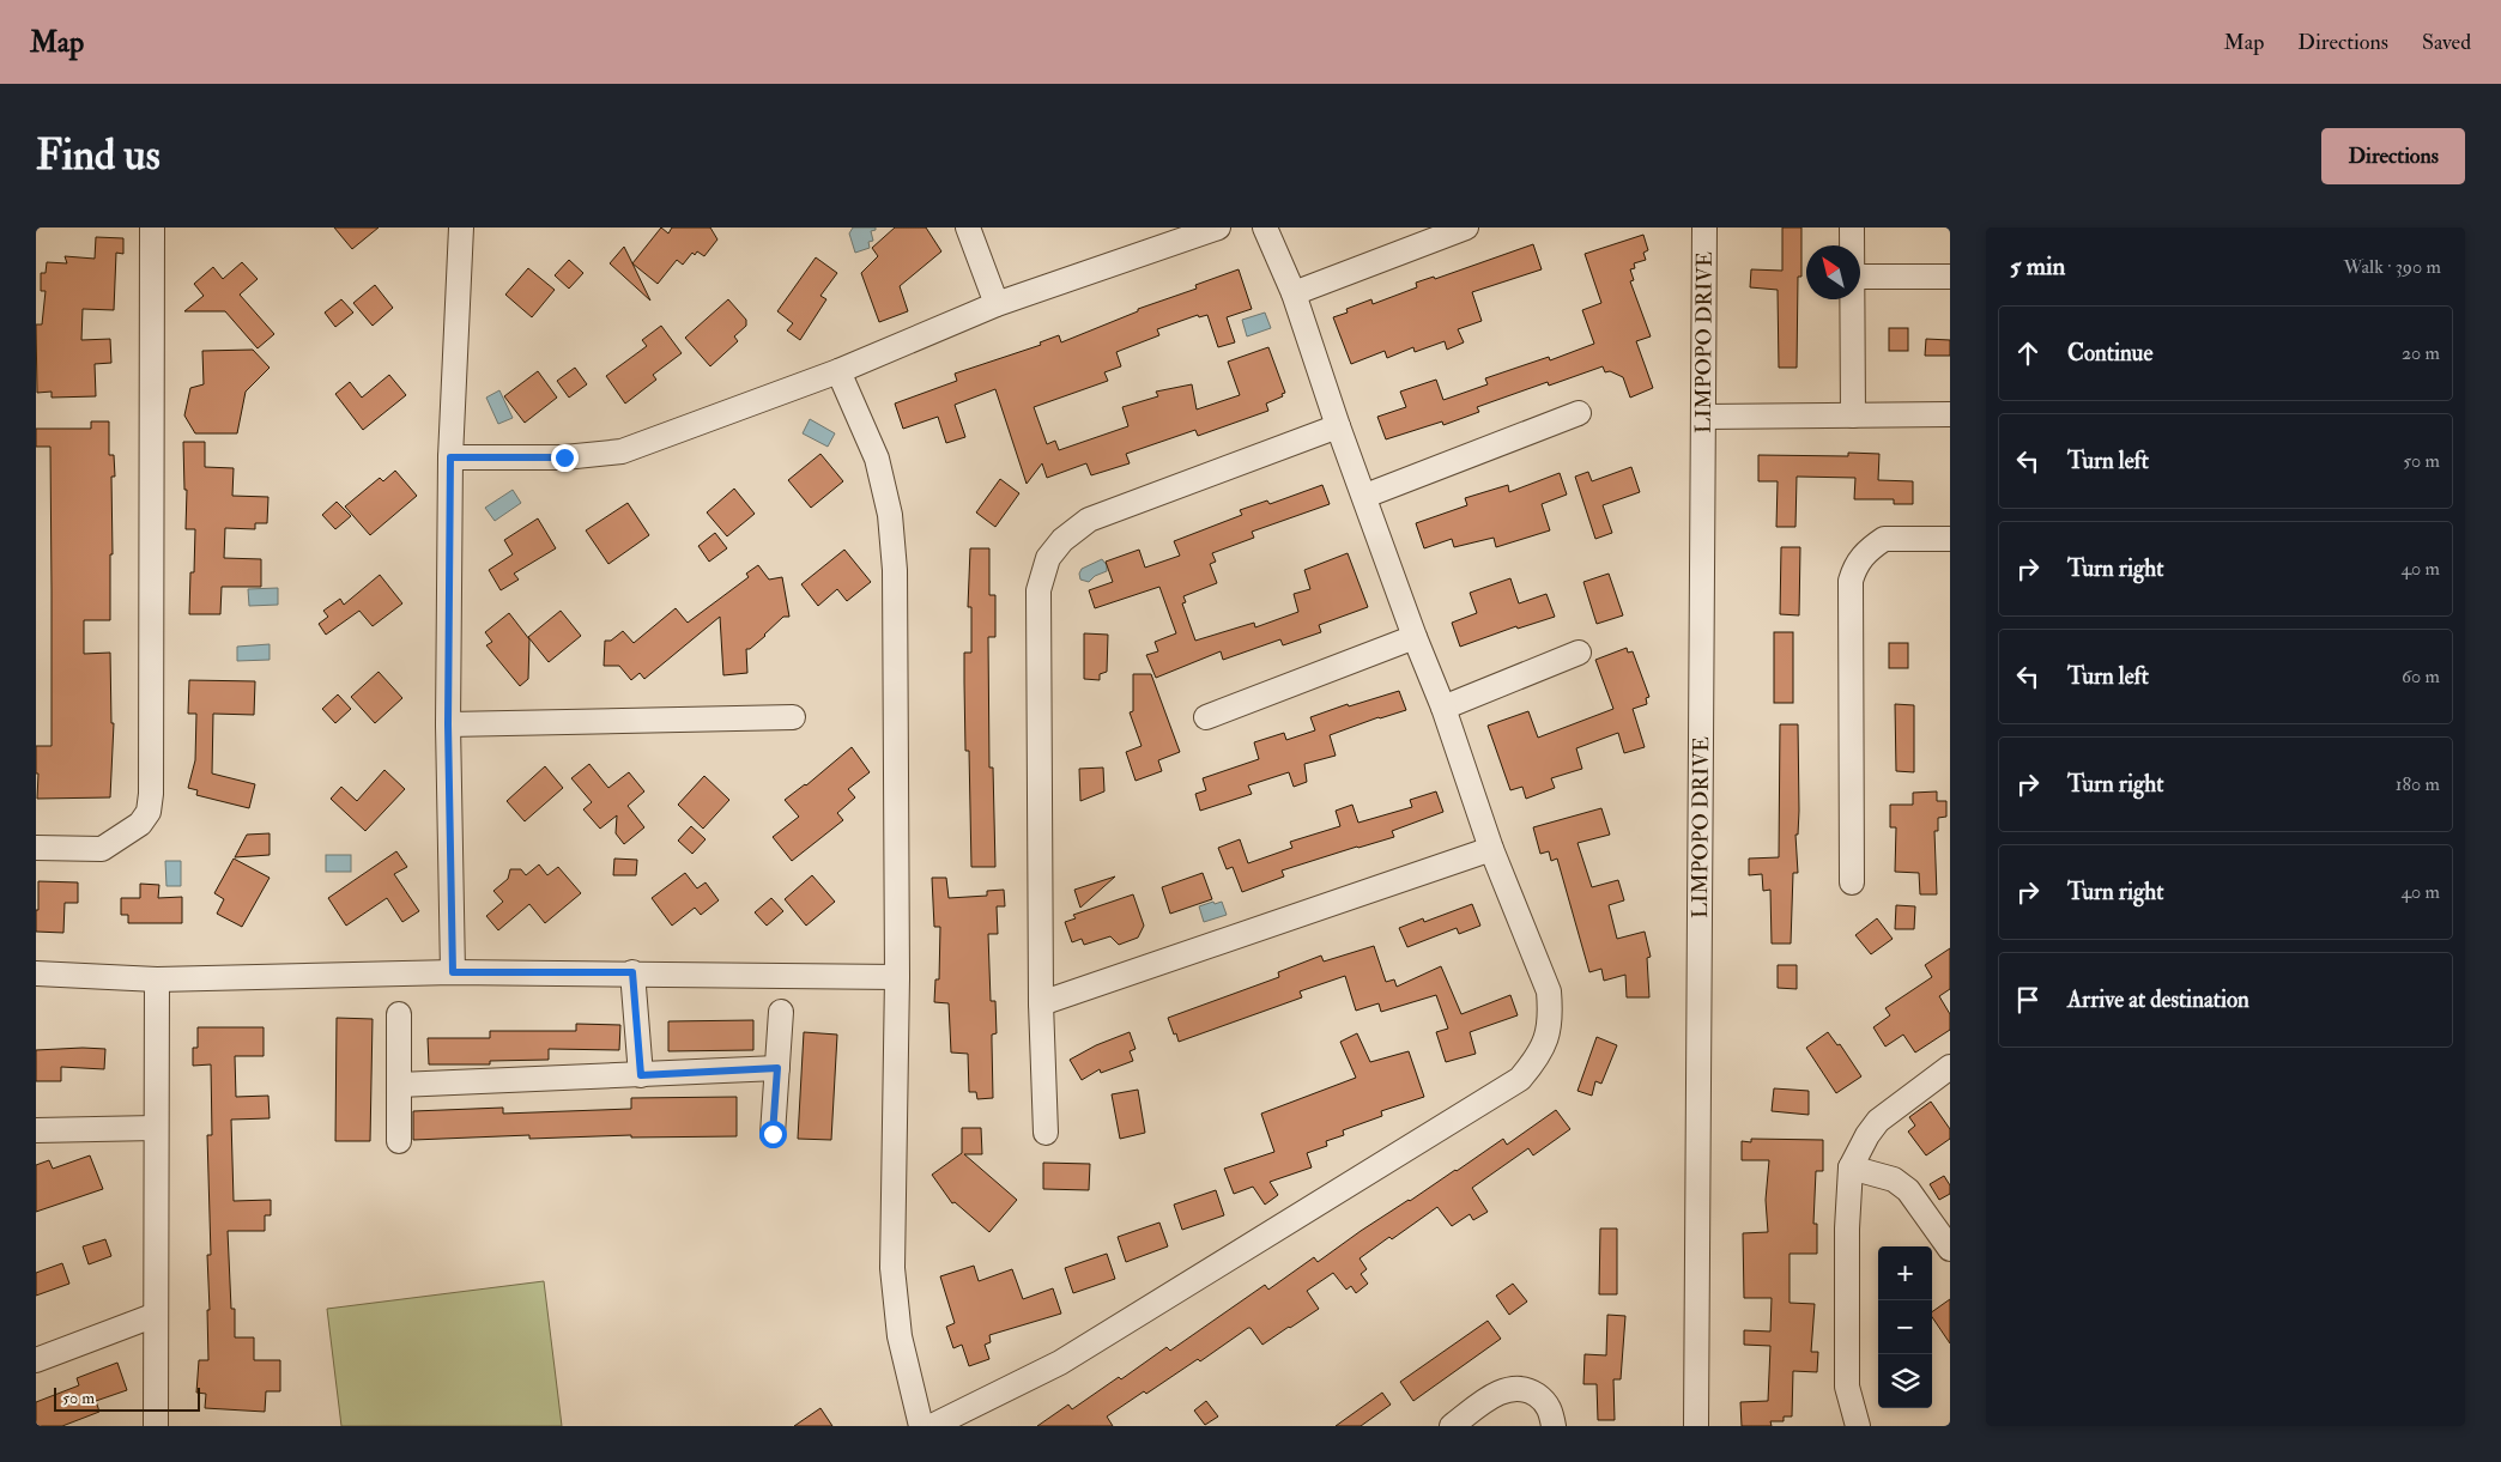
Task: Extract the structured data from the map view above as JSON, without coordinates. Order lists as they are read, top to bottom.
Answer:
{
  "streets": {
    "street": ["LIMPOPO DRIVE"]
  },
  "scale_bar": "50 m",
  "north": "top left",
  "page": {
    "header": "Map",
    "nav": ["Map", "Directions", "Saved"],
    "buttons": "Directions",
    "title": "Find us",
    "heading": ["5 min", "Walk · 390 m"],
    "list": [
      ["Continue", "20 m"],
      ["Turn left", "50 m"],
      ["Turn right", "40 m"],
      ["Turn left", "60 m"],
      ["Turn right", "180 m"],
      ["Turn right", "40 m"],
      "Arrive at destination"
    ],
    "map_buttons": ["+", "−"],
    "scale": "50 m"
  }
}
